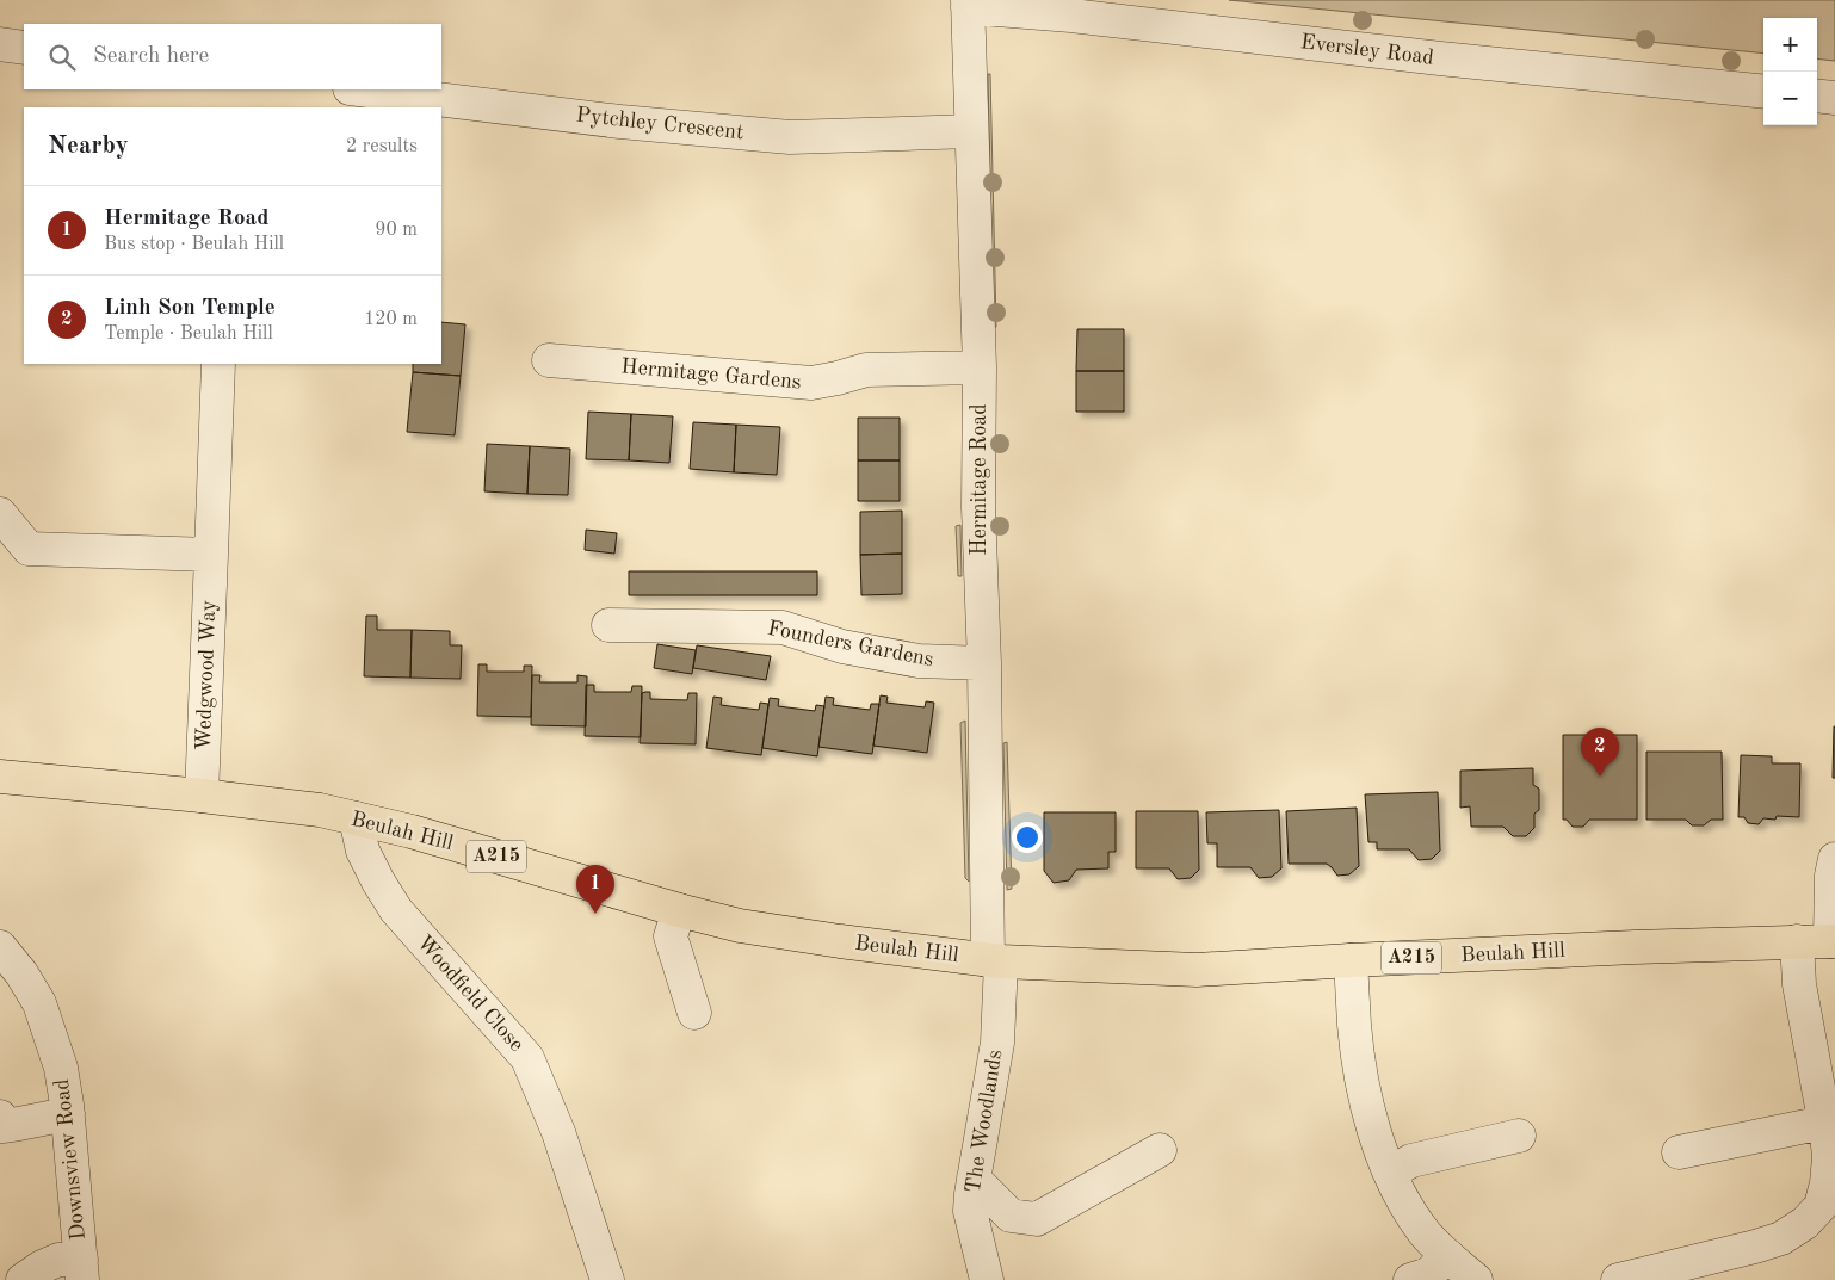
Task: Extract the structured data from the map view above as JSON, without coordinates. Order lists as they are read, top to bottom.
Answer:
{
  "streets": {
    "main road": ["Beulah Hill", "A215"],
    "street": [
      "Eversley Road",
      "Pytchley Crescent",
      "Hermitage Gardens",
      "Hermitage Road",
      "Founders Gardens",
      "Wedgwood Way",
      "Woodfield Close",
      "The Woodlands",
      "Downsview Road"
    ]
  },
  "crossings": [
    ["Eversley Road", "Hermitage Road"],
    ["Pytchley Crescent", "Hermitage Road"],
    ["Hermitage Gardens", "Hermitage Road"],
    ["Hermitage Road", "Founders Gardens"],
    ["Hermitage Road", "Beulah Hill"],
    ["Hermitage Road", "The Woodlands"],
    ["Wedgwood Way", "Beulah Hill"],
    ["Beulah Hill", "Woodfield Close"],
    ["Beulah Hill", "The Woodlands"]
  ],
  "page": {
    "map_buttons": ["+", "−"],
    "search": "Search here",
    "heading": ["Nearby", "2 results"],
    "list": [
      {
        "mark": "1",
        "name": "Hermitage Road",
        "note": "Bus stop · Beulah Hill",
        "value": "90 m"
      },
      {
        "mark": "2",
        "name": "Linh Son Temple",
        "note": "Temple · Beulah Hill",
        "value": "120 m"
      }
    ],
    "pins": ["2", "1"]
  }
}
